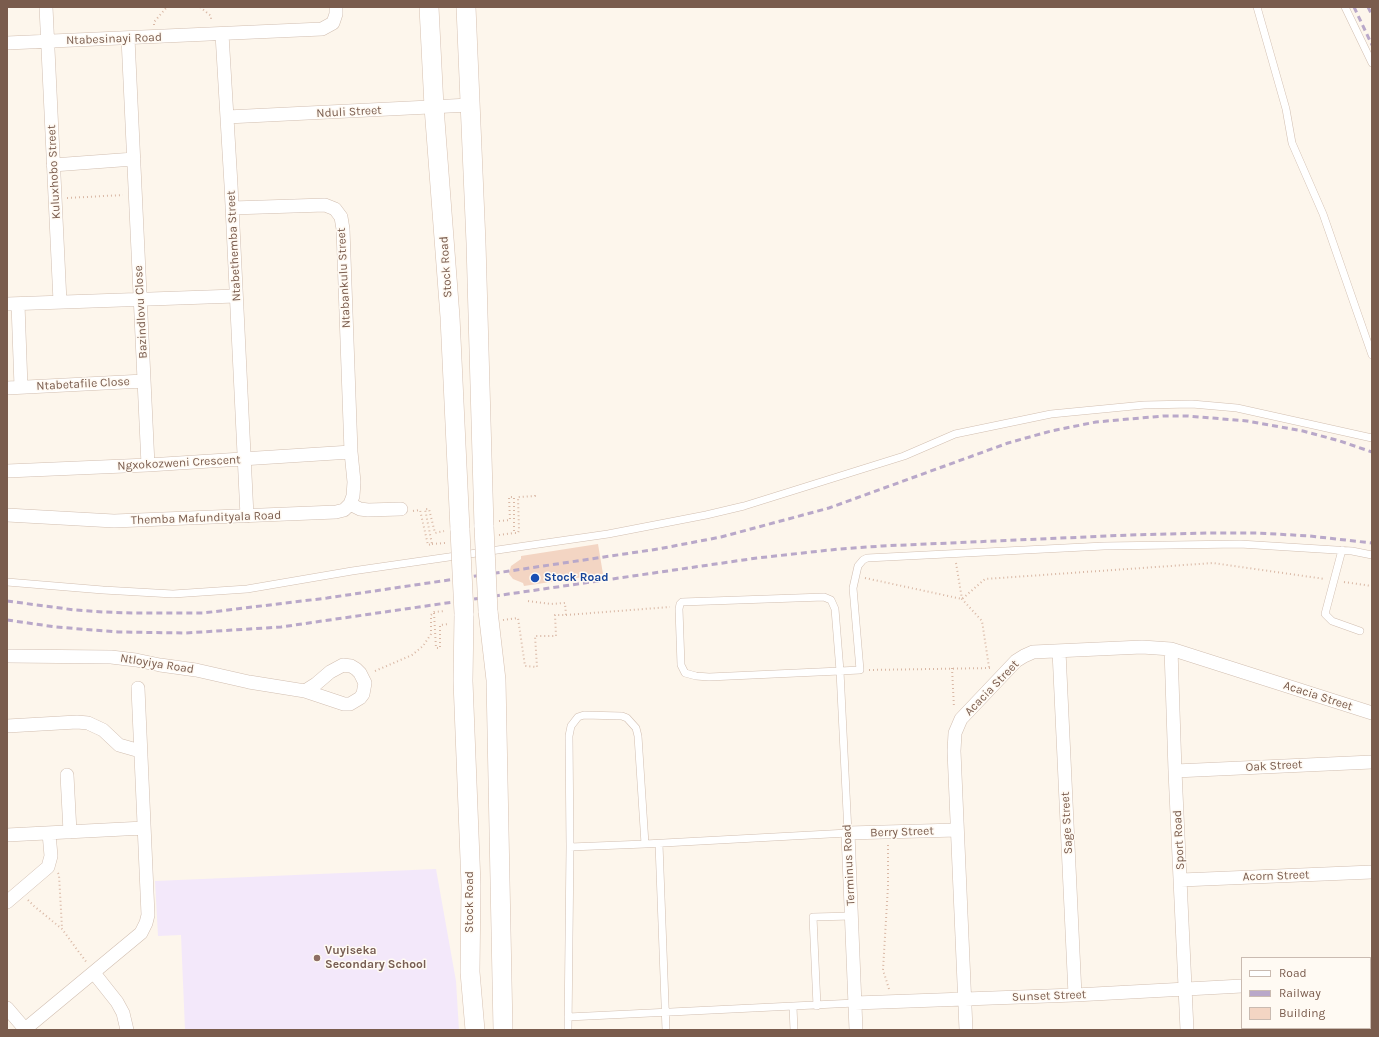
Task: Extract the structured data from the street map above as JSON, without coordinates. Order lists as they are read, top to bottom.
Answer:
{
  "streets": {
    "main road": ["Stock Road"],
    "street": [
      "Ntabesinayi Road",
      "Nduli Street",
      "Kuluxhobo Street",
      "Ntabethemba Street",
      "Ntabankulu Street",
      "Bazindlovu Close",
      "Ntabetafile Close",
      "Ngxokozweni Crescent",
      "Themba Mafundityala Road",
      "Ntloyiya Road",
      "Acacia Street",
      "Oak Street",
      "Sage Street",
      "Berry Street",
      "Sport Road",
      "Terminus Road",
      "Acorn Street",
      "Sunset Street"
    ]
  },
  "crossings": [
    ["Ntabesinayi Road", "Kuluxhobo Street"],
    ["Ntabesinayi Road", "Ntabethemba Street"],
    ["Ntabesinayi Road", "Bazindlovu Close"],
    ["Nduli Street", "Ntabethemba Street"],
    ["Nduli Street", "Stock Road"],
    ["Ntabethemba Street", "Ntabankulu Street"],
    ["Ntabethemba Street", "Ngxokozweni Crescent"],
    ["Ntabethemba Street", "Themba Mafundityala Road"],
    ["Ntabankulu Street", "Ngxokozweni Crescent"],
    ["Bazindlovu Close", "Ntabetafile Close"],
    ["Bazindlovu Close", "Ngxokozweni Crescent"],
    ["Acacia Street", "Sage Street"],
    ["Acacia Street", "Berry Street"],
    ["Acacia Street", "Sport Road"],
    ["Acacia Street", "Sunset Street"],
    ["Oak Street", "Sport Road"],
    ["Sage Street", "Sunset Street"],
    ["Berry Street", "Terminus Road"],
    ["Sport Road", "Acorn Street"],
    ["Sport Road", "Sunset Street"],
    ["Terminus Road", "Sunset Street"]
  ],
  "places": ["Stock Road", "Vuyiseka Secondary School"],
  "legend": ["Road", "Railway", "Building"]
}
